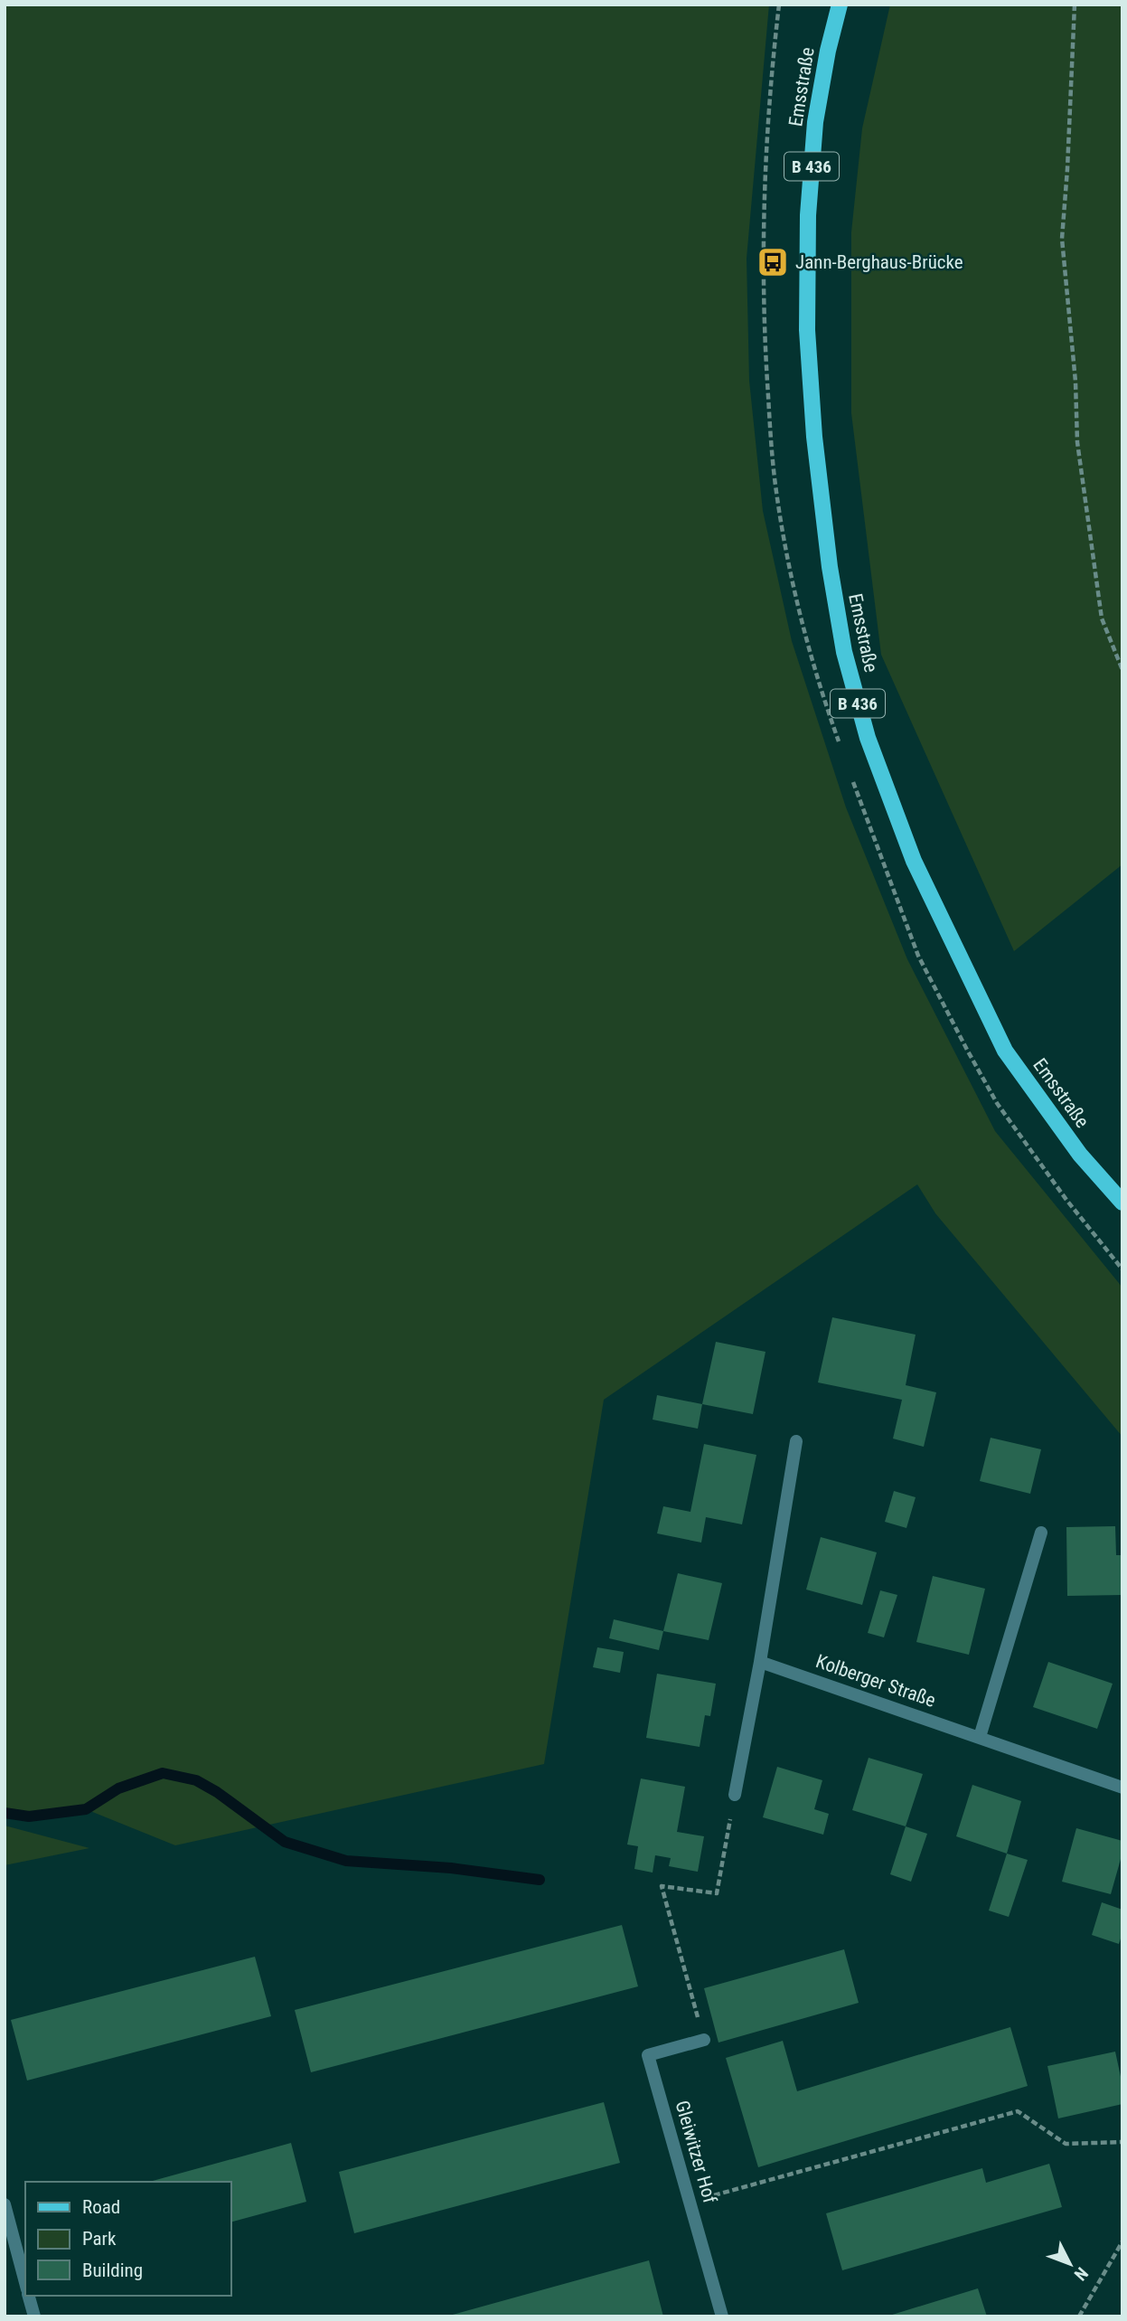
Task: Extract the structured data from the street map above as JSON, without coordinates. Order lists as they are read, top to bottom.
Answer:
{
  "streets": {
    "main road": ["Emsstraße", "B 436"],
    "street": ["Kolberger Straße", "Gleiwitzer Hof"]
  },
  "places": {
    "bus stop": ["Jann-Berghaus-Brücke"]
  },
  "legend": ["Road", "Park", "Building"],
  "north": "bottom right"
}
